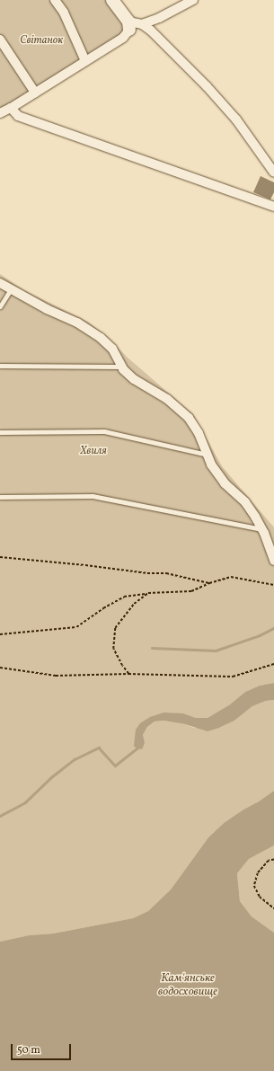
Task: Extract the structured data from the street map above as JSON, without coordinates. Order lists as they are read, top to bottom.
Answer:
{
  "water": ["Кам'янське водосховище"],
  "parks": ["Світанок", "Хвиля"],
  "scale_bar": "50 m"
}
